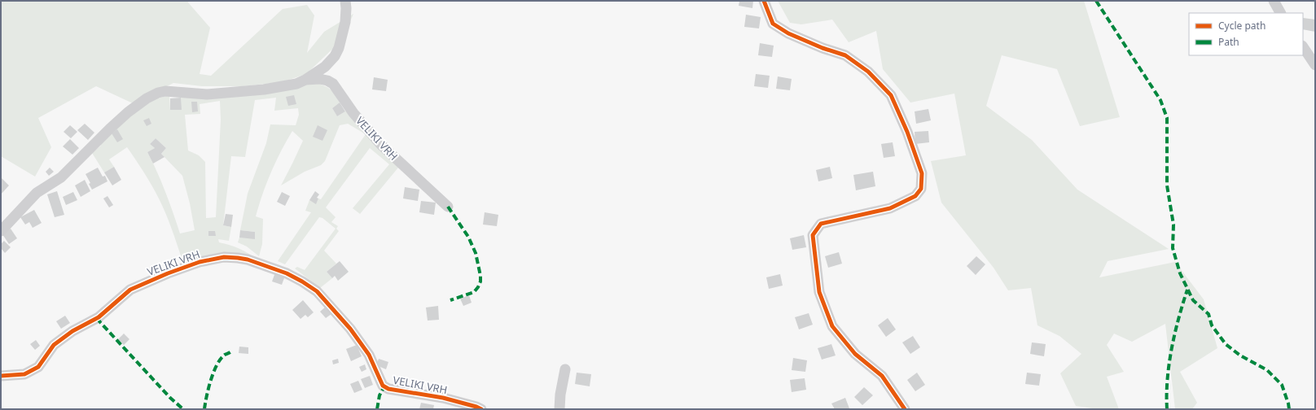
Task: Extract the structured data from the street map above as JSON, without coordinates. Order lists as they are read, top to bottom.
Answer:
{
  "streets": {
    "street": ["VELIKI VRH"]
  },
  "legend": ["Cycle path", "Path"]
}
